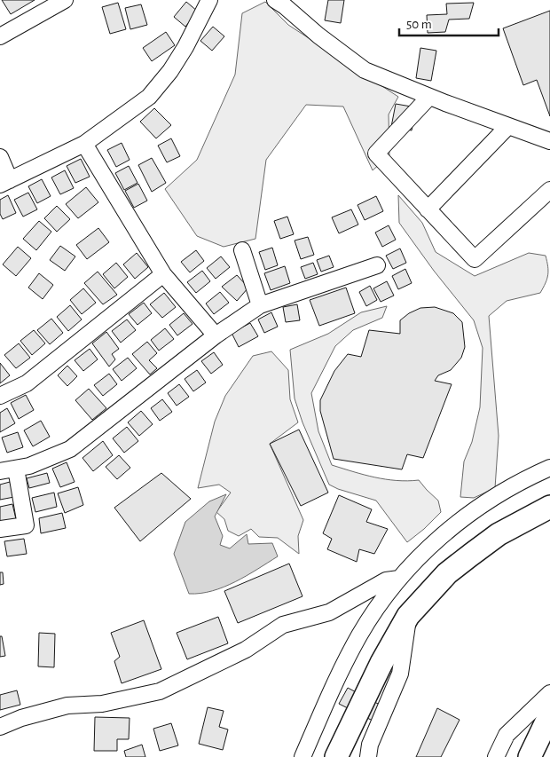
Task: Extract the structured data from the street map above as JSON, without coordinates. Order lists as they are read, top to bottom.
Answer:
{
  "scale_bar": "50 m"
}
